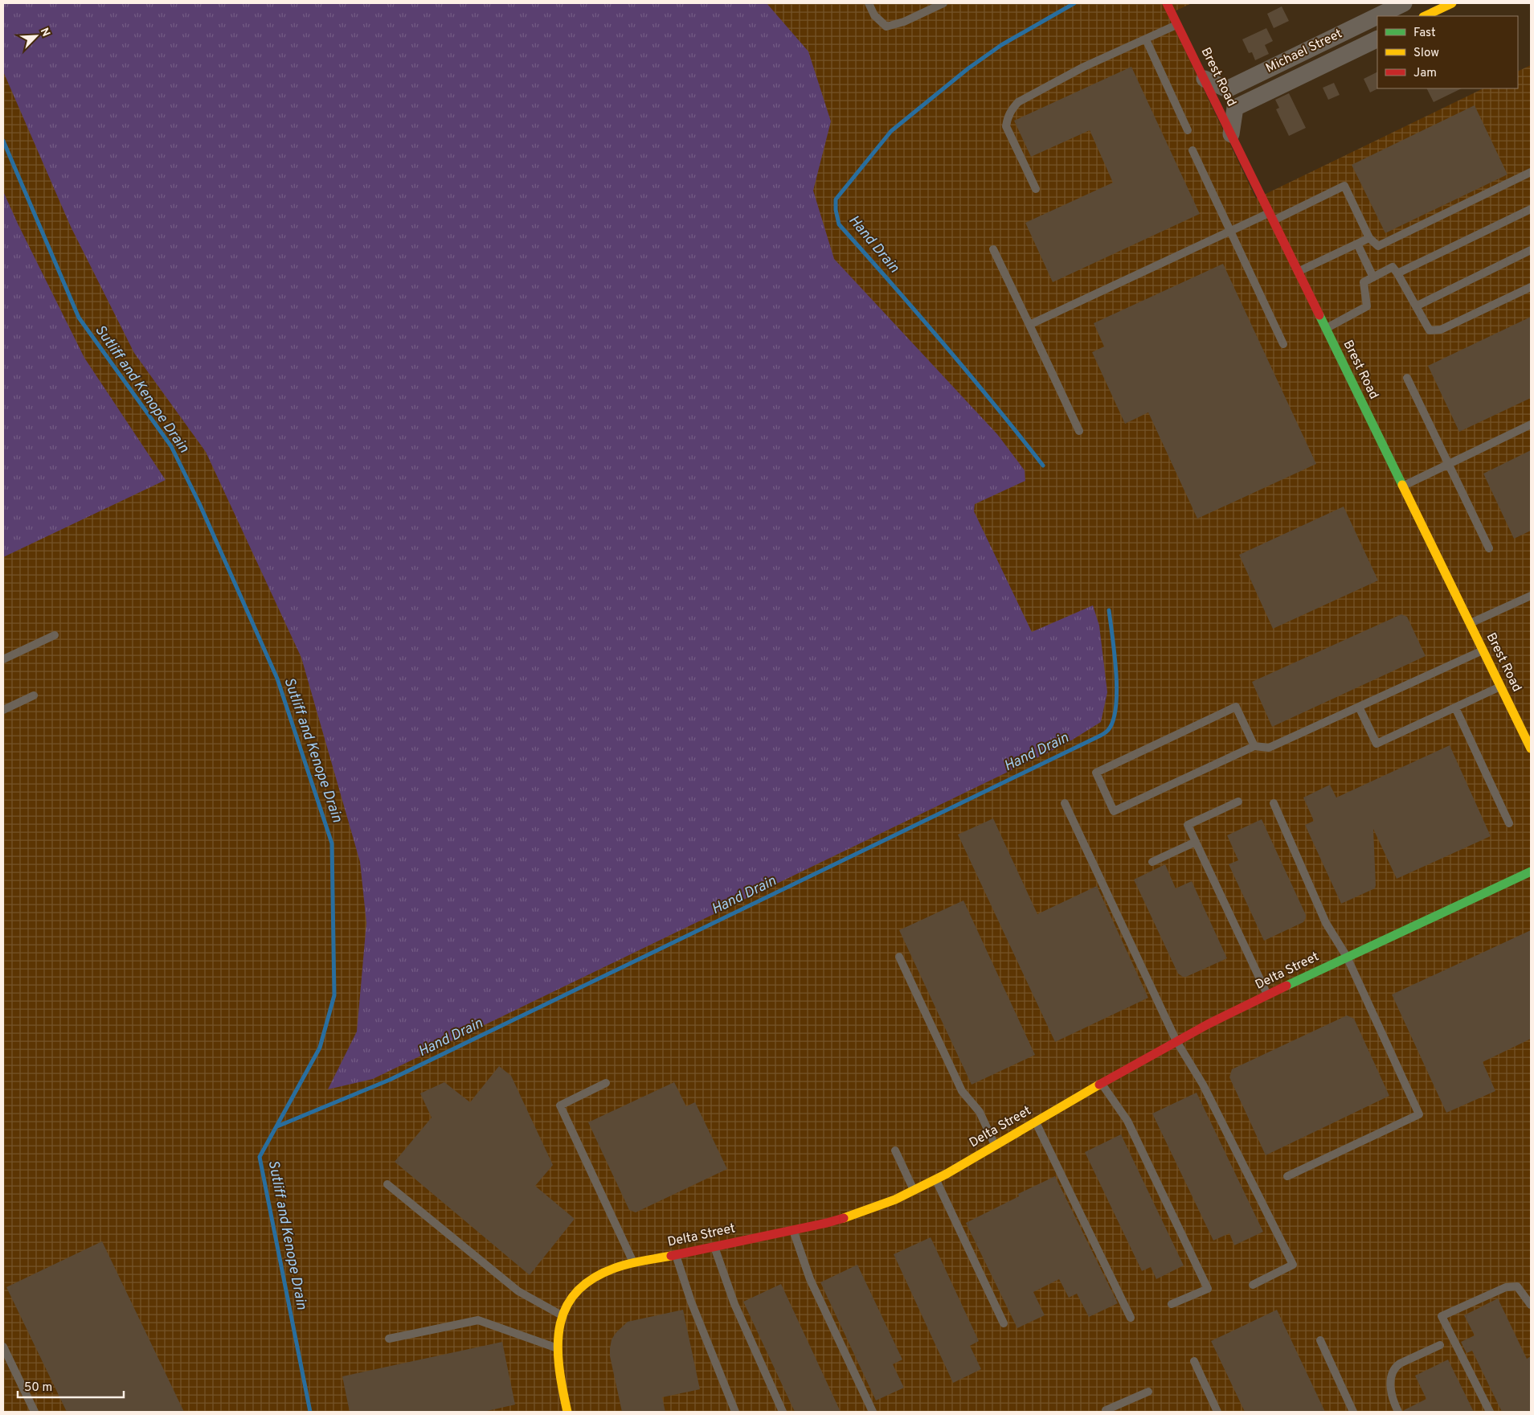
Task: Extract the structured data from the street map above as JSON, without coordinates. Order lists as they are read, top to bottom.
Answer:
{
  "streets": {
    "street": ["Michael Street", "Brest Road", "Delta Street"]
  },
  "crossings": [
    ["Michael Street", "Brest Road"]
  ],
  "water": ["Hand Drain", "Sutliff and Kenope Drain"],
  "legend": ["Fast", "Slow", "Jam"],
  "scale_bar": "50 m",
  "north": "top right"
}
